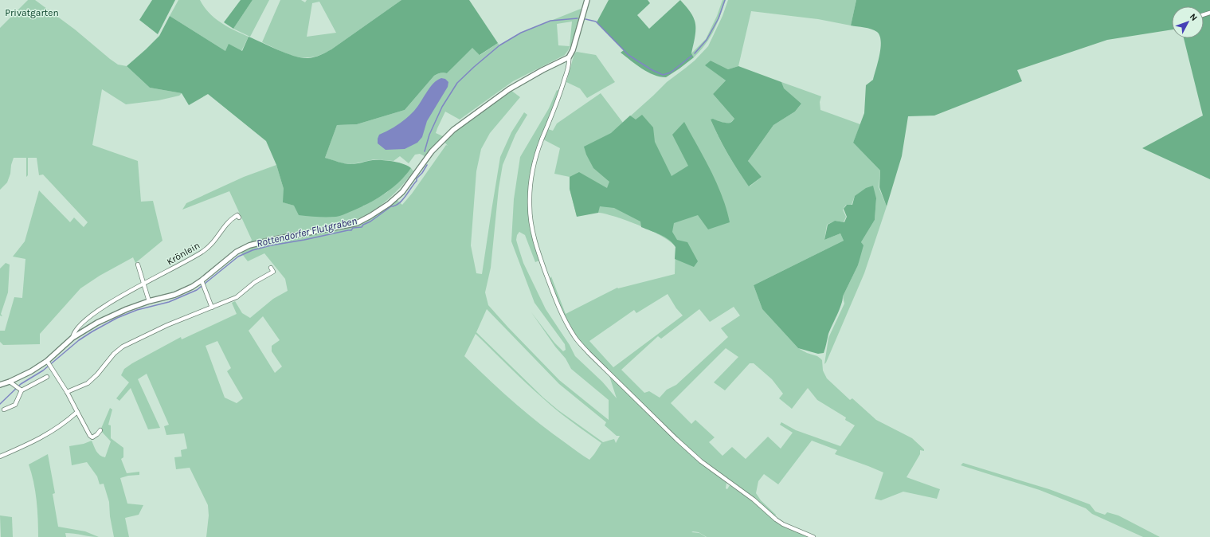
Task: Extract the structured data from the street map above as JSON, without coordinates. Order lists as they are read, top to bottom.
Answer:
{
  "streets": {
    "street": ["Krönlein"]
  },
  "water": ["Rottendorfer Flutgraben"],
  "parks": ["Privatgarten"],
  "north": "top right"
}
